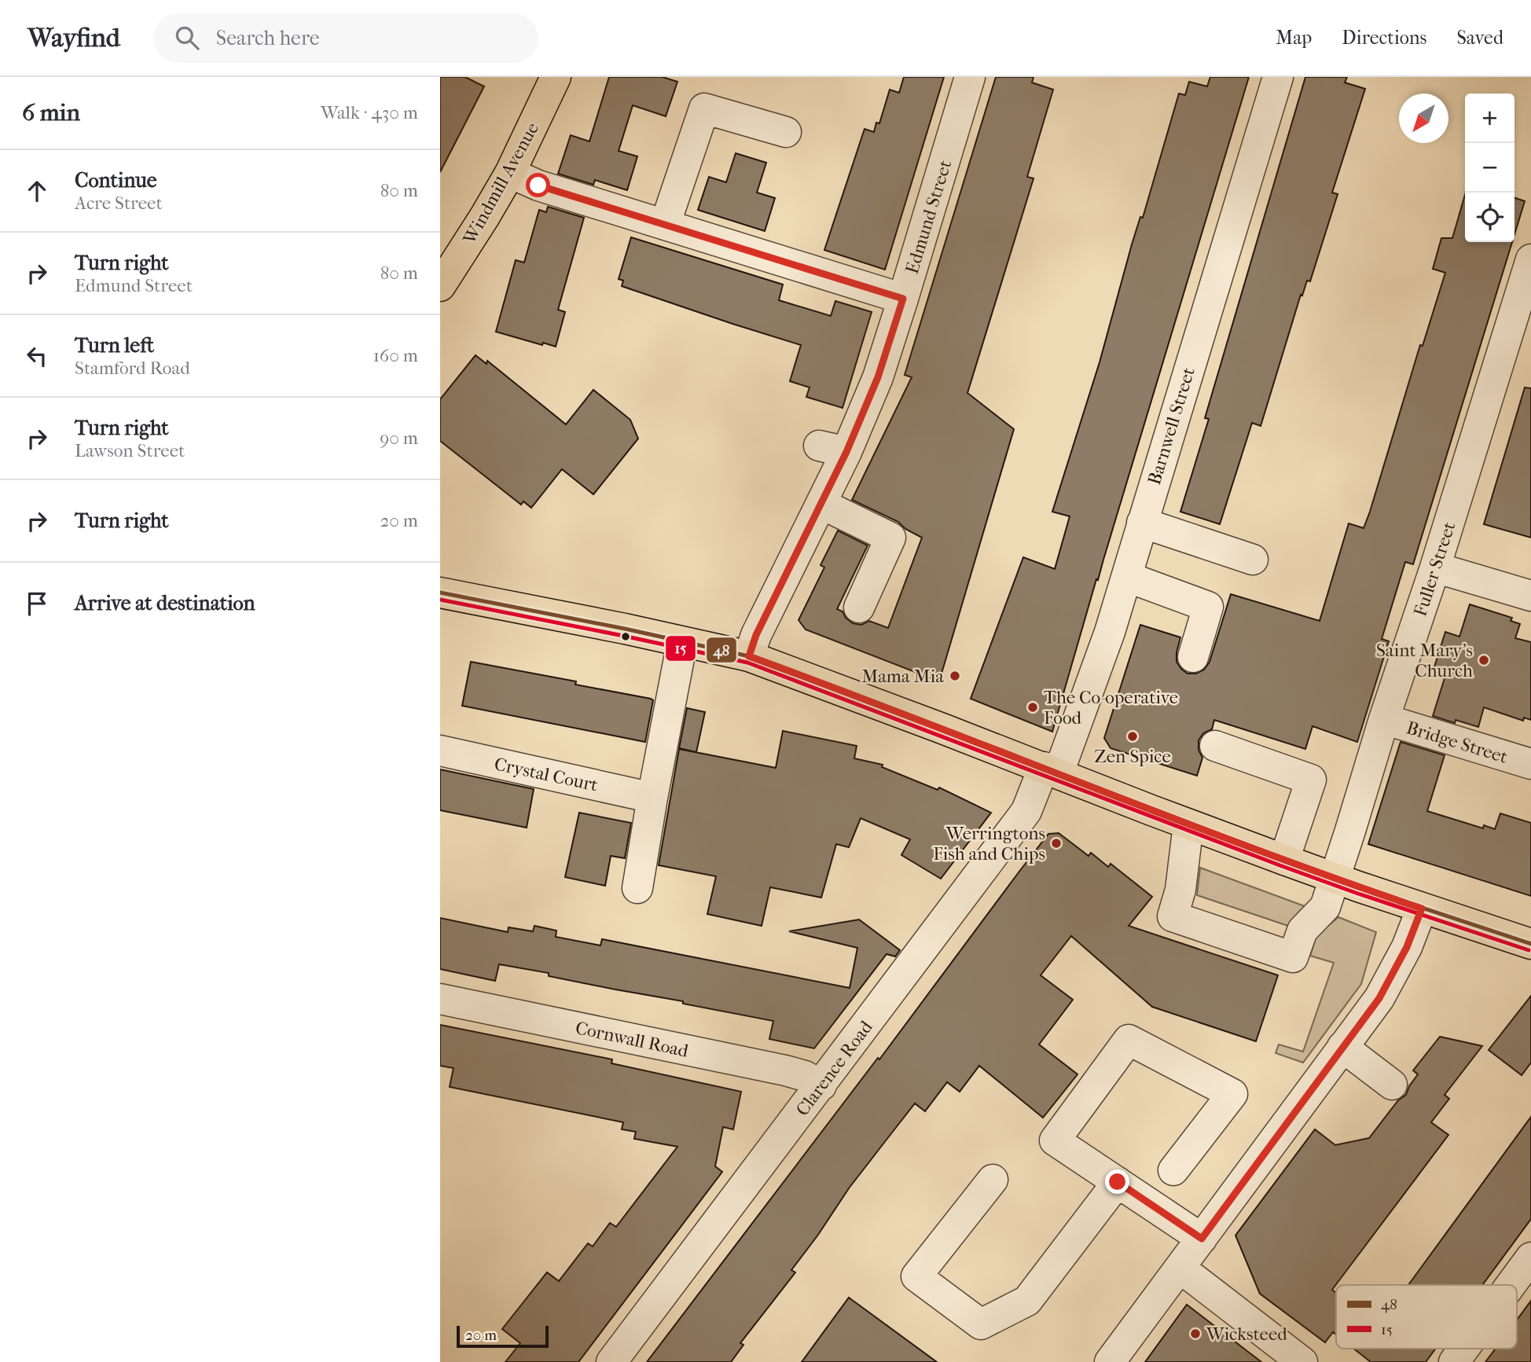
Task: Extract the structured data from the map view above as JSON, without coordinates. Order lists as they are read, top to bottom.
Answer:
{
  "streets": {
    "main road": ["Windmill Avenue"],
    "street": [
      "Edmund Street",
      "Barnwell Street",
      "Fuller Street",
      "Bridge Street",
      "Crystal Court",
      "Cornwall Road",
      "Clarence Road"
    ]
  },
  "crossings": [
    ["Barnwell Street", "Clarence Road"],
    ["Fuller Street", "Bridge Street"],
    ["Cornwall Road", "Clarence Road"]
  ],
  "places": [
    "Saint Mary's Church",
    "Mama Mia",
    "The Co-operative Food",
    "Zen Spice",
    "Werringtons Fish and Chips",
    "Wicksteed"
  ],
  "lines": ["transit line 48", "transit line 15"],
  "legend": ["48", "15"],
  "scale_bar": "20 m",
  "north": "bottom left",
  "page": {
    "header": "Wayfind",
    "search": "Search here",
    "nav": ["Map", "Directions", "Saved"],
    "heading": ["6 min", "Walk · 430 m"],
    "map_buttons": ["+", "−"],
    "list": [
      ["Continue", "Acre Street", "80 m"],
      ["Turn right", "Edmund Street", "80 m"],
      ["Turn left", "Stamford Road", "160 m"],
      ["Turn right", "Lawson Street", "90 m"],
      ["Turn right", "20 m"],
      "Arrive at destination"
    ],
    "scale": "20 m"
  }
}
